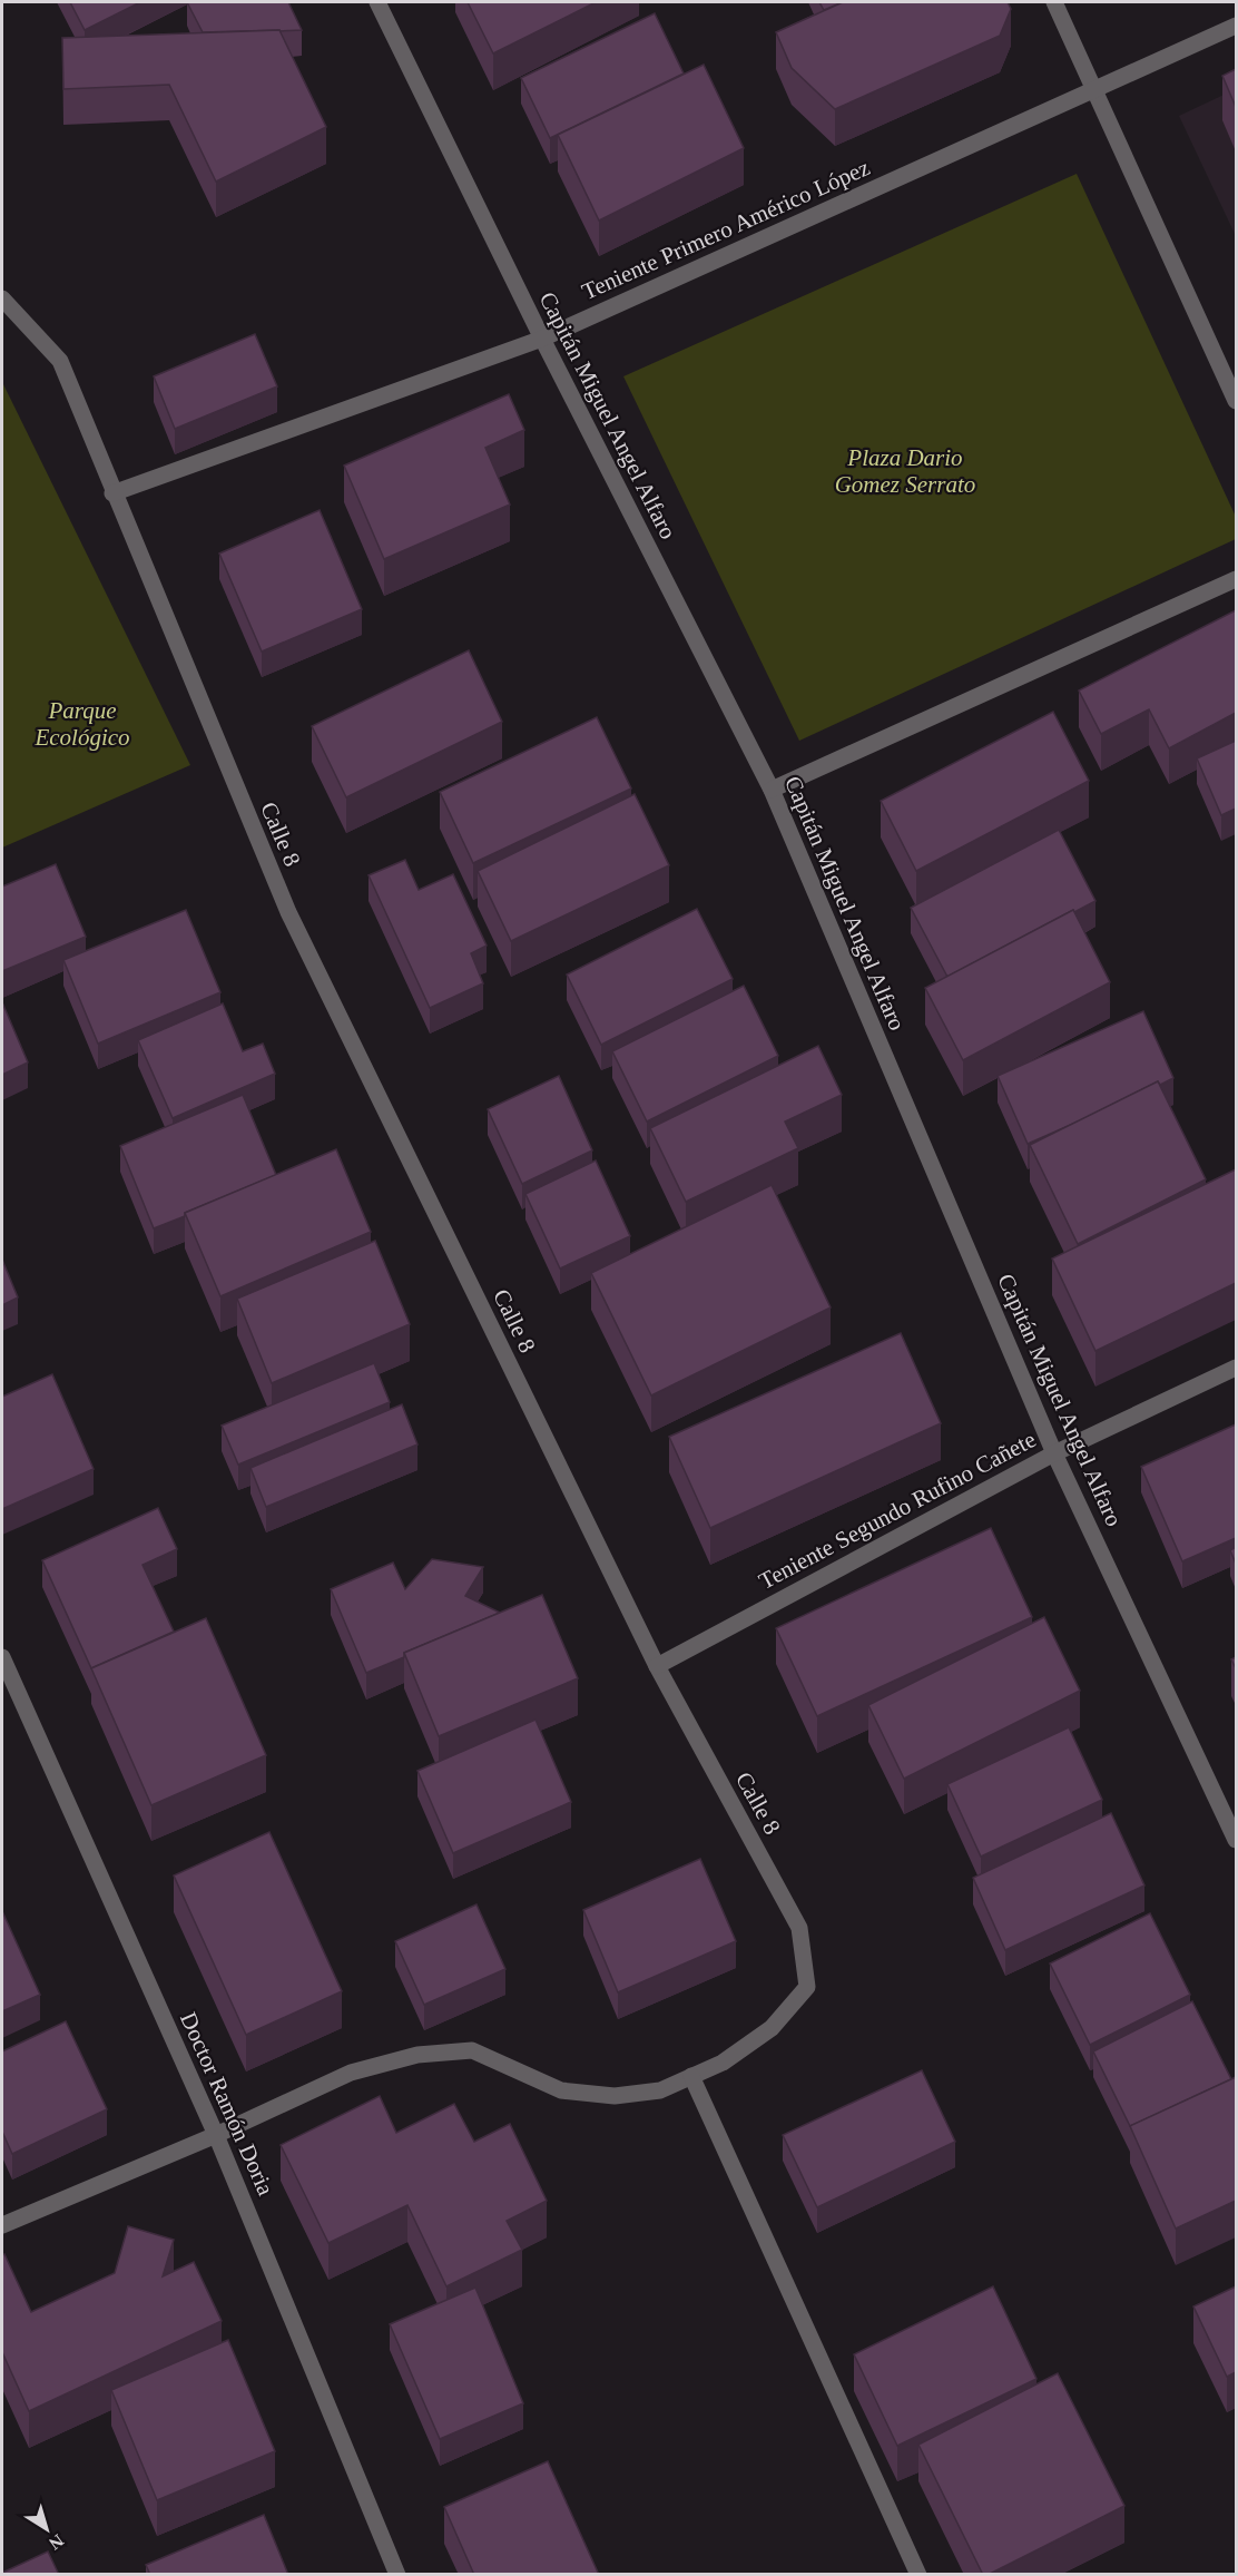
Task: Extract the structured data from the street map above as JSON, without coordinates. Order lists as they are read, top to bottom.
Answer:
{
  "streets": {
    "street": [
      "Teniente Primero Américo López",
      "Capitán Miguel Angel Alfaro",
      "Calle 8",
      "Teniente Segundo Rufino Cañete",
      "Doctor Ramón Doria"
    ]
  },
  "crossings": [
    ["Teniente Primero Américo López", "Capitán Miguel Angel Alfaro"],
    ["Teniente Primero Américo López", "Calle 8"],
    ["Capitán Miguel Angel Alfaro", "Teniente Segundo Rufino Cañete"],
    ["Calle 8", "Teniente Segundo Rufino Cañete"],
    ["Calle 8", "Doctor Ramón Doria"]
  ],
  "parks": ["Plaza Dario Gomez Serrato", "Parque Ecológico"],
  "north": "bottom right"
}
